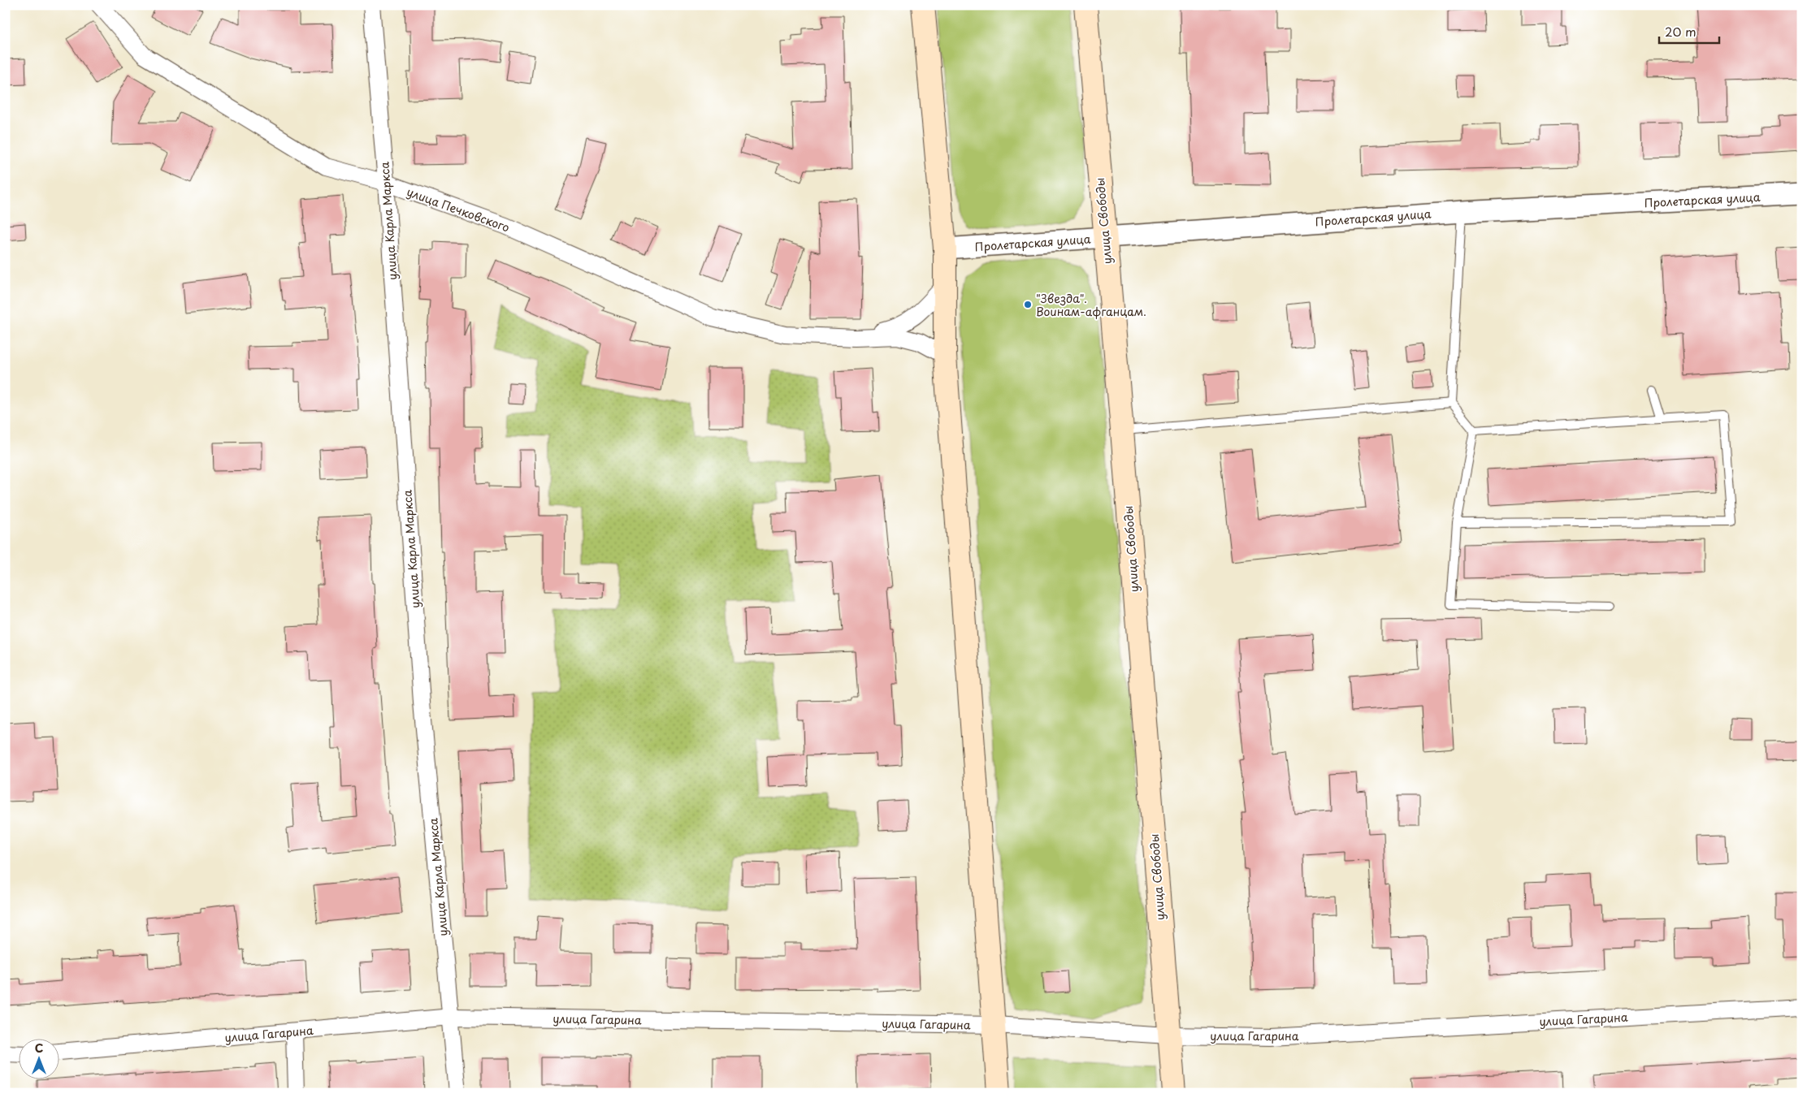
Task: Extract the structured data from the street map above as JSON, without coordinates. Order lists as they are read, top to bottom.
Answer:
{
  "streets": {
    "main road": ["улица Свободы"],
    "street": [
      "Пролетарская улица",
      "улица Печковского",
      "улица Карла Маркса",
      "улица Гагарина"
    ]
  },
  "crossings": [
    ["Пролетарская улица", "улица Свободы"],
    ["улица Печковского", "улица Карла Маркса"],
    ["улица Карла Маркса", "улица Гагарина"],
    ["улица Свободы", "улица Гагарина"]
  ],
  "places": ["\"Звезда\". Воинам-афганцам."],
  "scale_bar": "20 m",
  "north": "top"
}
